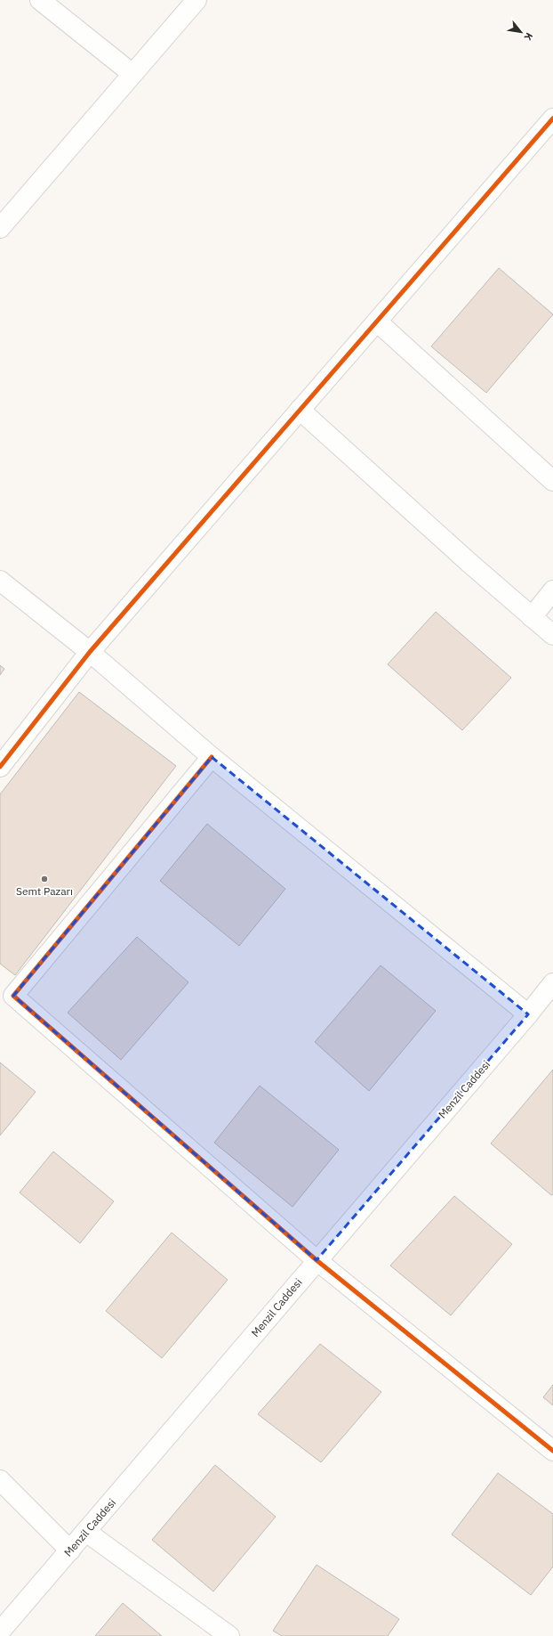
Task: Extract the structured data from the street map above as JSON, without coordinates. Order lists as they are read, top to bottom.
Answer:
{
  "streets": {
    "street": ["Menzil Caddesi"]
  },
  "places": ["Semt Pazarı"],
  "north": "bottom right"
}
